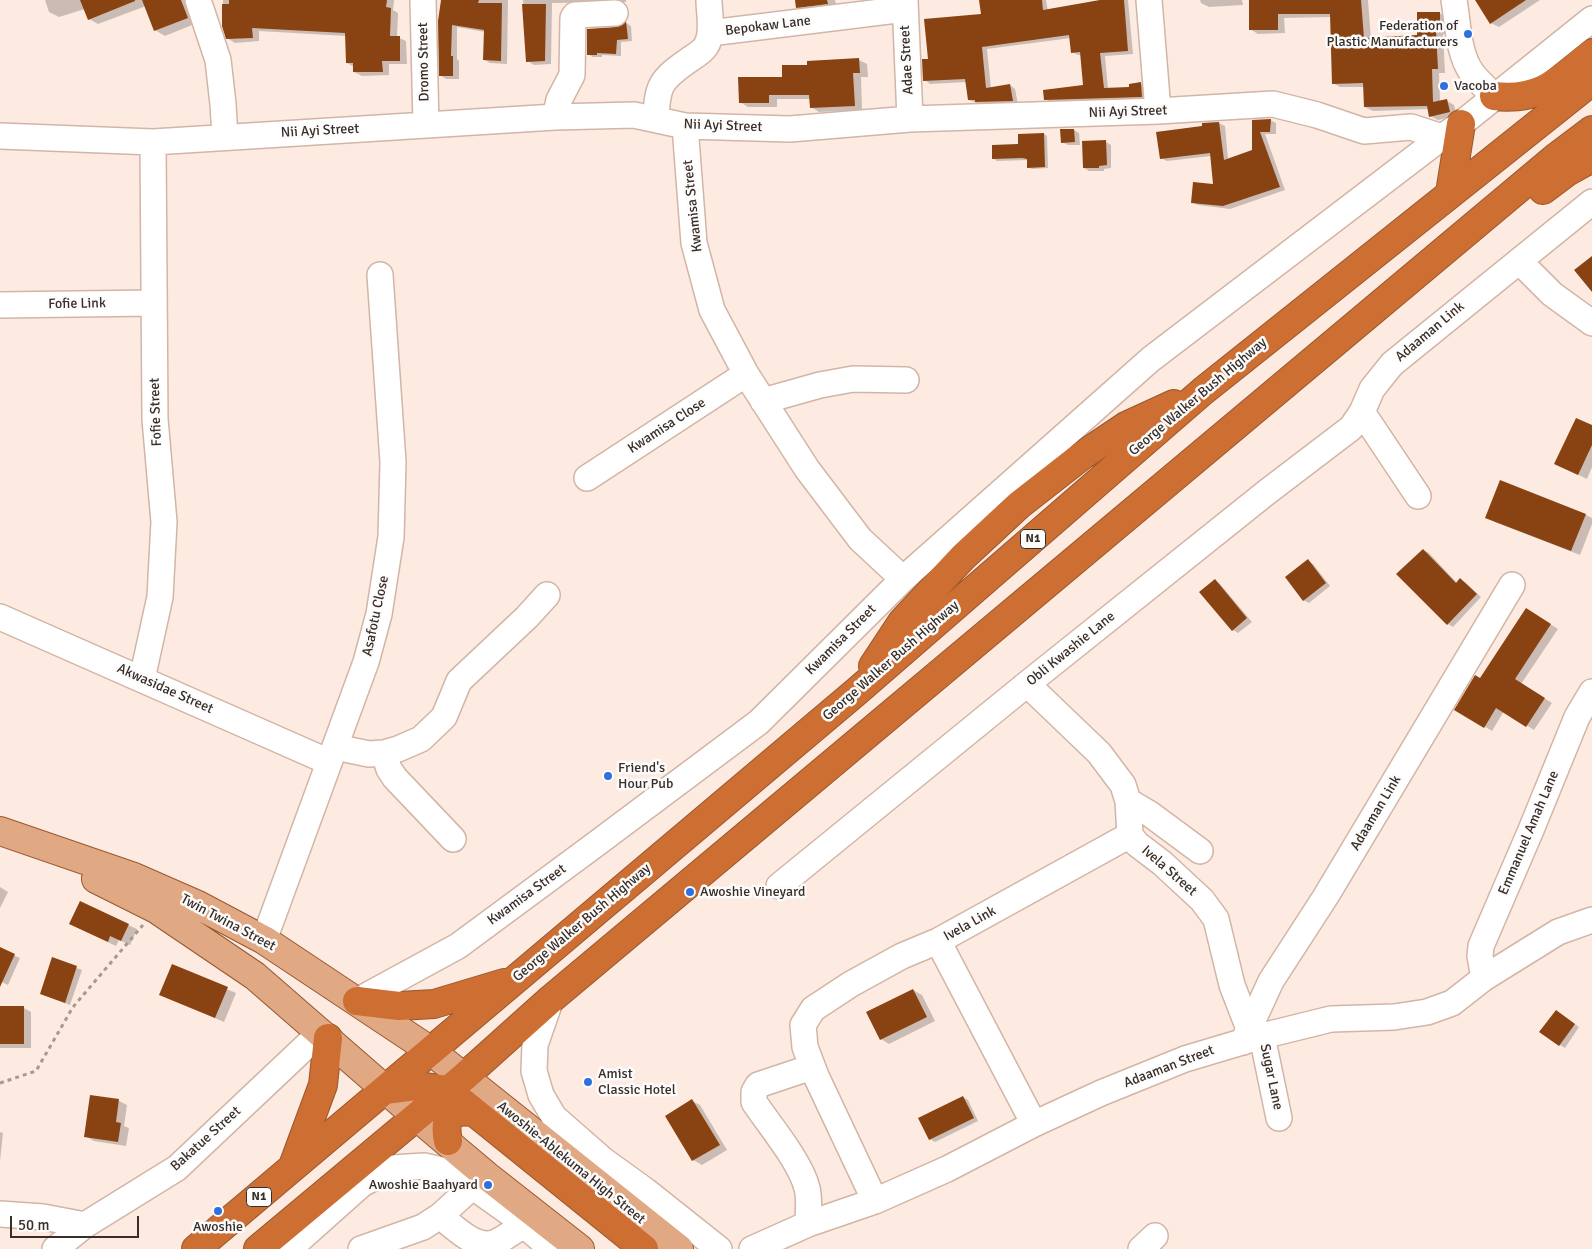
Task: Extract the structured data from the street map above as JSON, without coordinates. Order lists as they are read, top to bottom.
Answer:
{
  "streets": {
    "highway": ["George Walker Bush Highway", "N1"],
    "main road": ["Twin Twina Street", "Awoshie-Ablekuma High Street"],
    "street": [
      "Bepokaw Lane",
      "Adae Street",
      "Dromo Street",
      "Nii Ayi Street",
      "Kwamisa Street",
      "Fofie Link",
      "Adaaman Link",
      "Fofie Street",
      "Kwamisa Close",
      "Asafotu Close",
      "Obli Kwashie Lane",
      "Akwasidae Street",
      "Emmanuel Amah Lane",
      "Ivela Street",
      "Ivela Link",
      "Adaaman Street",
      "Sugar Lane",
      "Bakatue Street"
    ]
  },
  "crossings": [
    ["Bepokaw Lane", "Adae Street"],
    ["Bepokaw Lane", "Nii Ayi Street"],
    ["Adae Street", "Nii Ayi Street"],
    ["Dromo Street", "Nii Ayi Street"],
    ["Nii Ayi Street", "Kwamisa Street"],
    ["Nii Ayi Street", "Fofie Street"],
    ["Kwamisa Street", "Kwamisa Close"],
    ["Kwamisa Street", "Twin Twina Street"],
    ["Fofie Link", "Fofie Street"],
    ["Adaaman Link", "Obli Kwashie Lane"],
    ["Adaaman Link", "Ivela Street"],
    ["Adaaman Link", "Adaaman Street"],
    ["Adaaman Link", "Sugar Lane"],
    ["George Walker Bush Highway", "Twin Twina Street"],
    ["George Walker Bush Highway", "Awoshie-Ablekuma High Street"],
    ["Fofie Street", "Akwasidae Street"],
    ["Asafotu Close", "Akwasidae Street"],
    ["Asafotu Close", "Twin Twina Street"],
    ["Obli Kwashie Lane", "Ivela Street"],
    ["Emmanuel Amah Lane", "Adaaman Street"],
    ["Ivela Street", "Ivela Link"],
    ["Ivela Street", "Adaaman Street"],
    ["Ivela Street", "Sugar Lane"],
    ["Twin Twina Street", "Bakatue Street"],
    ["Twin Twina Street", "Awoshie-Ablekuma High Street"],
    ["Ivela Link", "Adaaman Street"],
    ["Adaaman Street", "Sugar Lane"]
  ],
  "places": [
    "Federation of Plastic Manufacturers",
    "Vacoba",
    "Friend's Hour Pub",
    "Awoshie Vineyard",
    "Amist Classic Hotel",
    "Awoshie Baahyard",
    "Awoshie"
  ],
  "scale_bar": "50 m"
}
